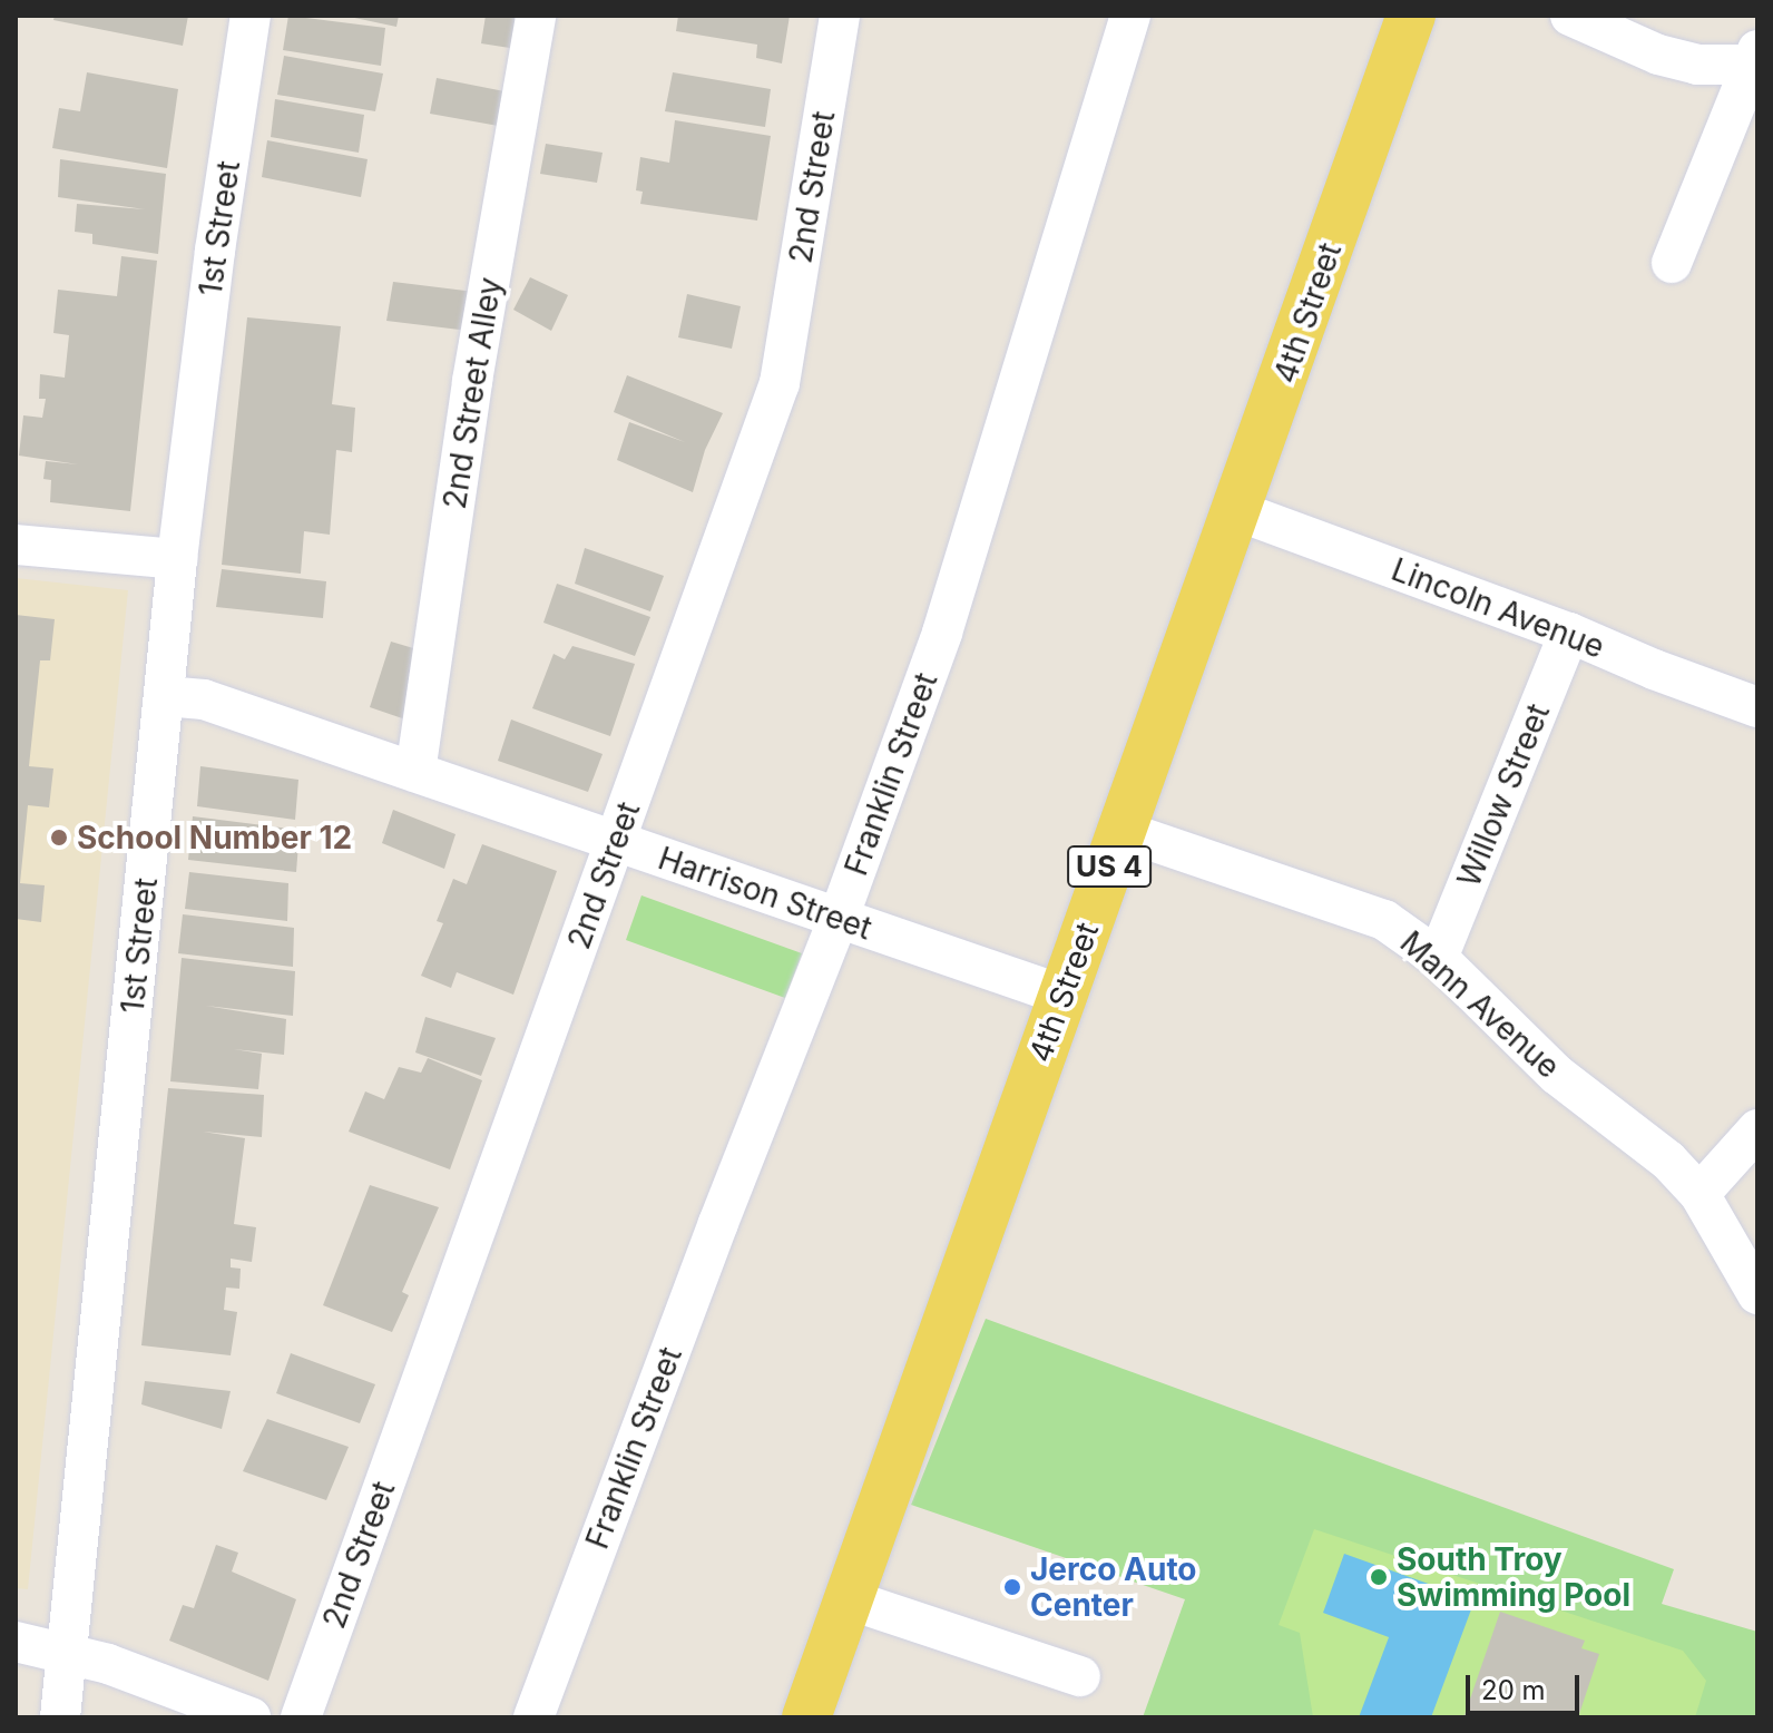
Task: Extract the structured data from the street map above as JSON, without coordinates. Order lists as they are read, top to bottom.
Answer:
{
  "streets": {
    "main road": ["4th Street", "US 4"],
    "street": [
      "2nd Street",
      "1st Street",
      "2nd Street Alley",
      "Lincoln Avenue",
      "Franklin Street",
      "Willow Street",
      "Harrison Street",
      "Mann Avenue"
    ]
  },
  "crossings": [
    ["2nd Street", "Harrison Street"],
    ["1st Street", "Harrison Street"],
    ["4th Street", "Lincoln Avenue"],
    ["4th Street", "Harrison Street"],
    ["4th Street", "Mann Avenue"],
    ["2nd Street Alley", "Harrison Street"],
    ["Lincoln Avenue", "Willow Street"],
    ["Franklin Street", "Harrison Street"],
    ["Willow Street", "Mann Avenue"]
  ],
  "places": ["School Number 12", "South Troy Swimming Pool", "Jerco Auto Center"],
  "scale_bar": "20 m"
}
